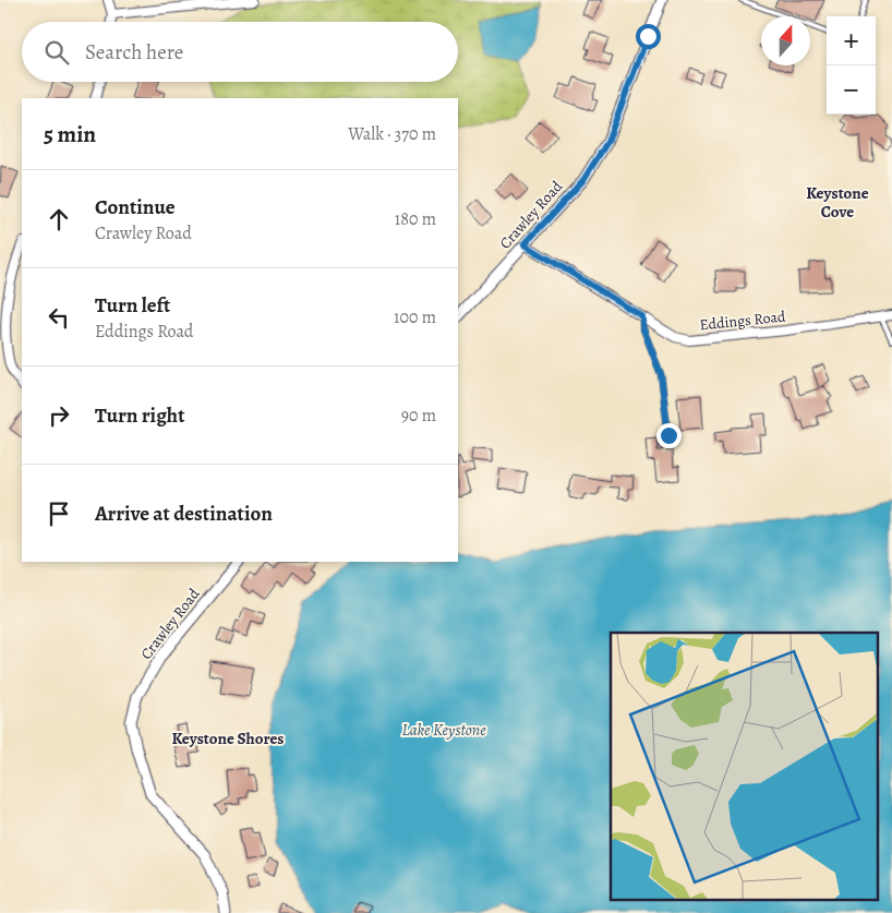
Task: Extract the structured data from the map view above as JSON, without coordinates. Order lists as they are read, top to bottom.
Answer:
{
  "streets": {
    "street": ["Crawley Road", "Eddings Road"]
  },
  "crossings": [
    ["Crawley Road", "Eddings Road"]
  ],
  "districts": ["Keystone Cove", "Keystone Shores"],
  "water": ["Lake Keystone"],
  "north": "top",
  "page": {
    "map_buttons": ["+", "−"],
    "search": "Search here",
    "heading": ["5 min", "Walk · 370 m"],
    "list": [
      ["Continue", "Crawley Road", "180 m"],
      ["Turn left", "Eddings Road", "100 m"],
      ["Turn right", "90 m"],
      "Arrive at destination"
    ]
  }
}
